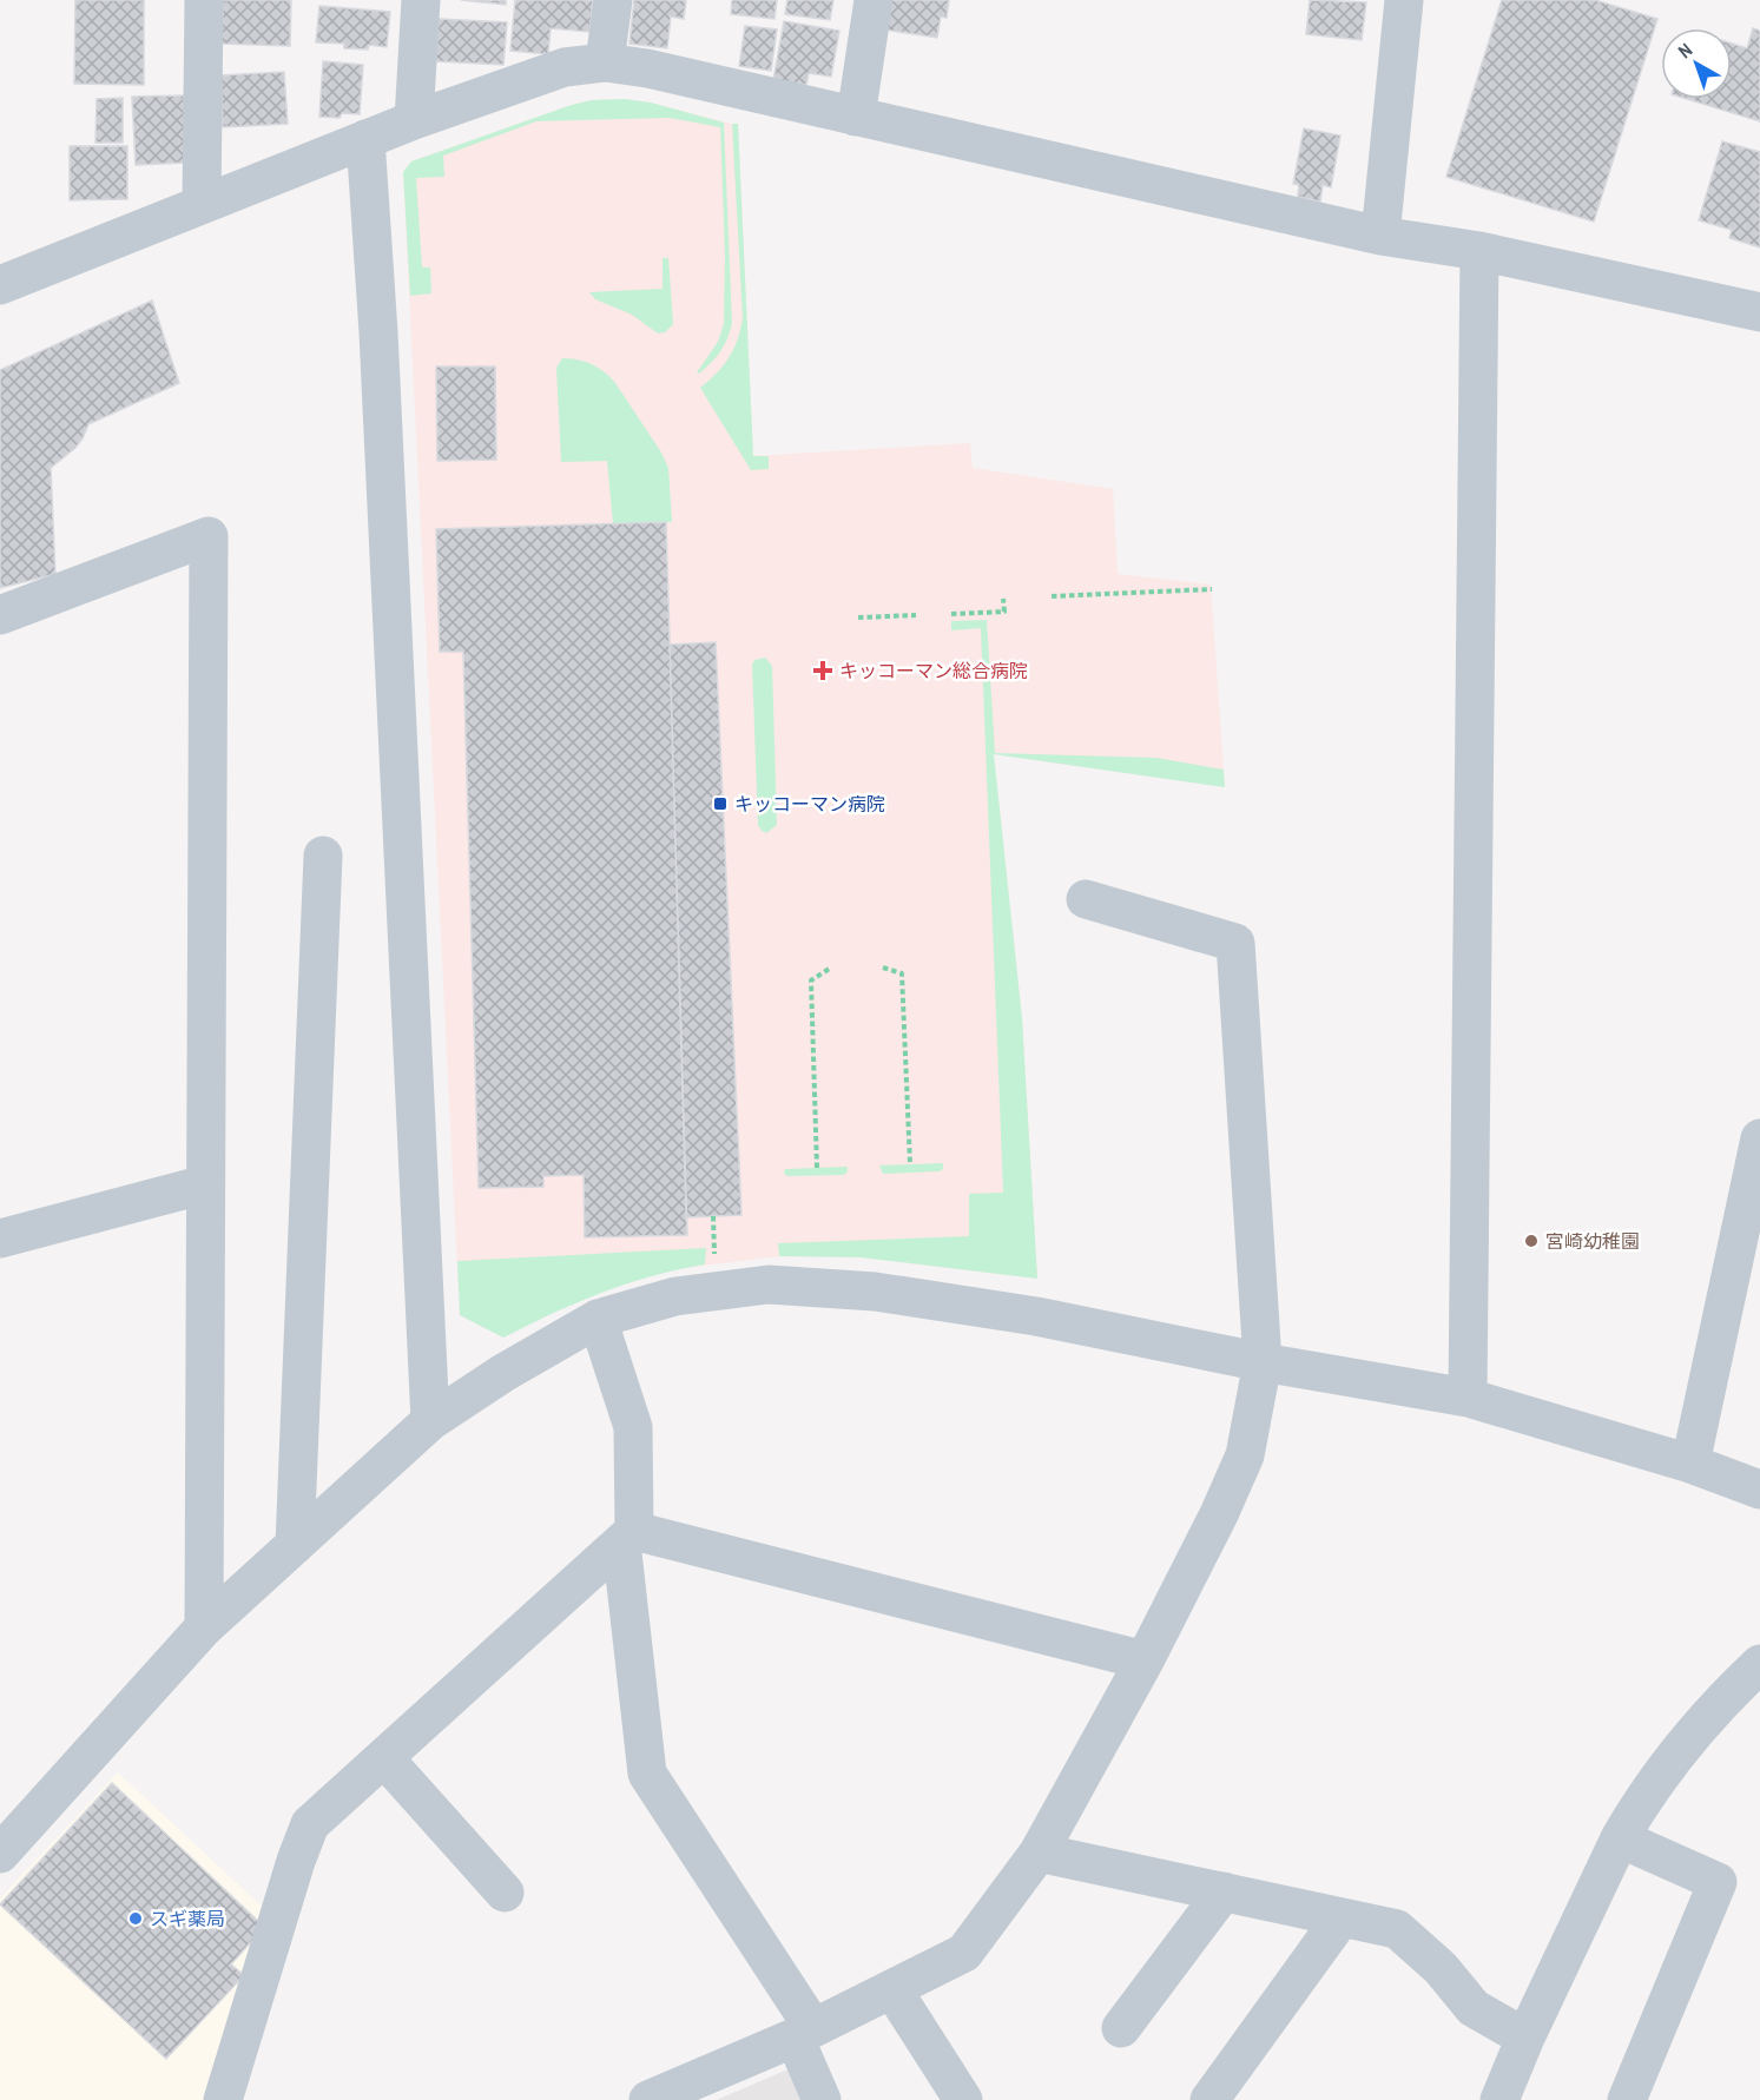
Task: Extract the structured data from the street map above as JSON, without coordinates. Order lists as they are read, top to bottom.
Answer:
{
  "places": {
    "health": ["キッコーマン総合病院"],
    "transit": ["キッコーマン病院"],
    "other": ["宮崎幼稚園", "スギ薬局"]
  },
  "north": "top left"
}
